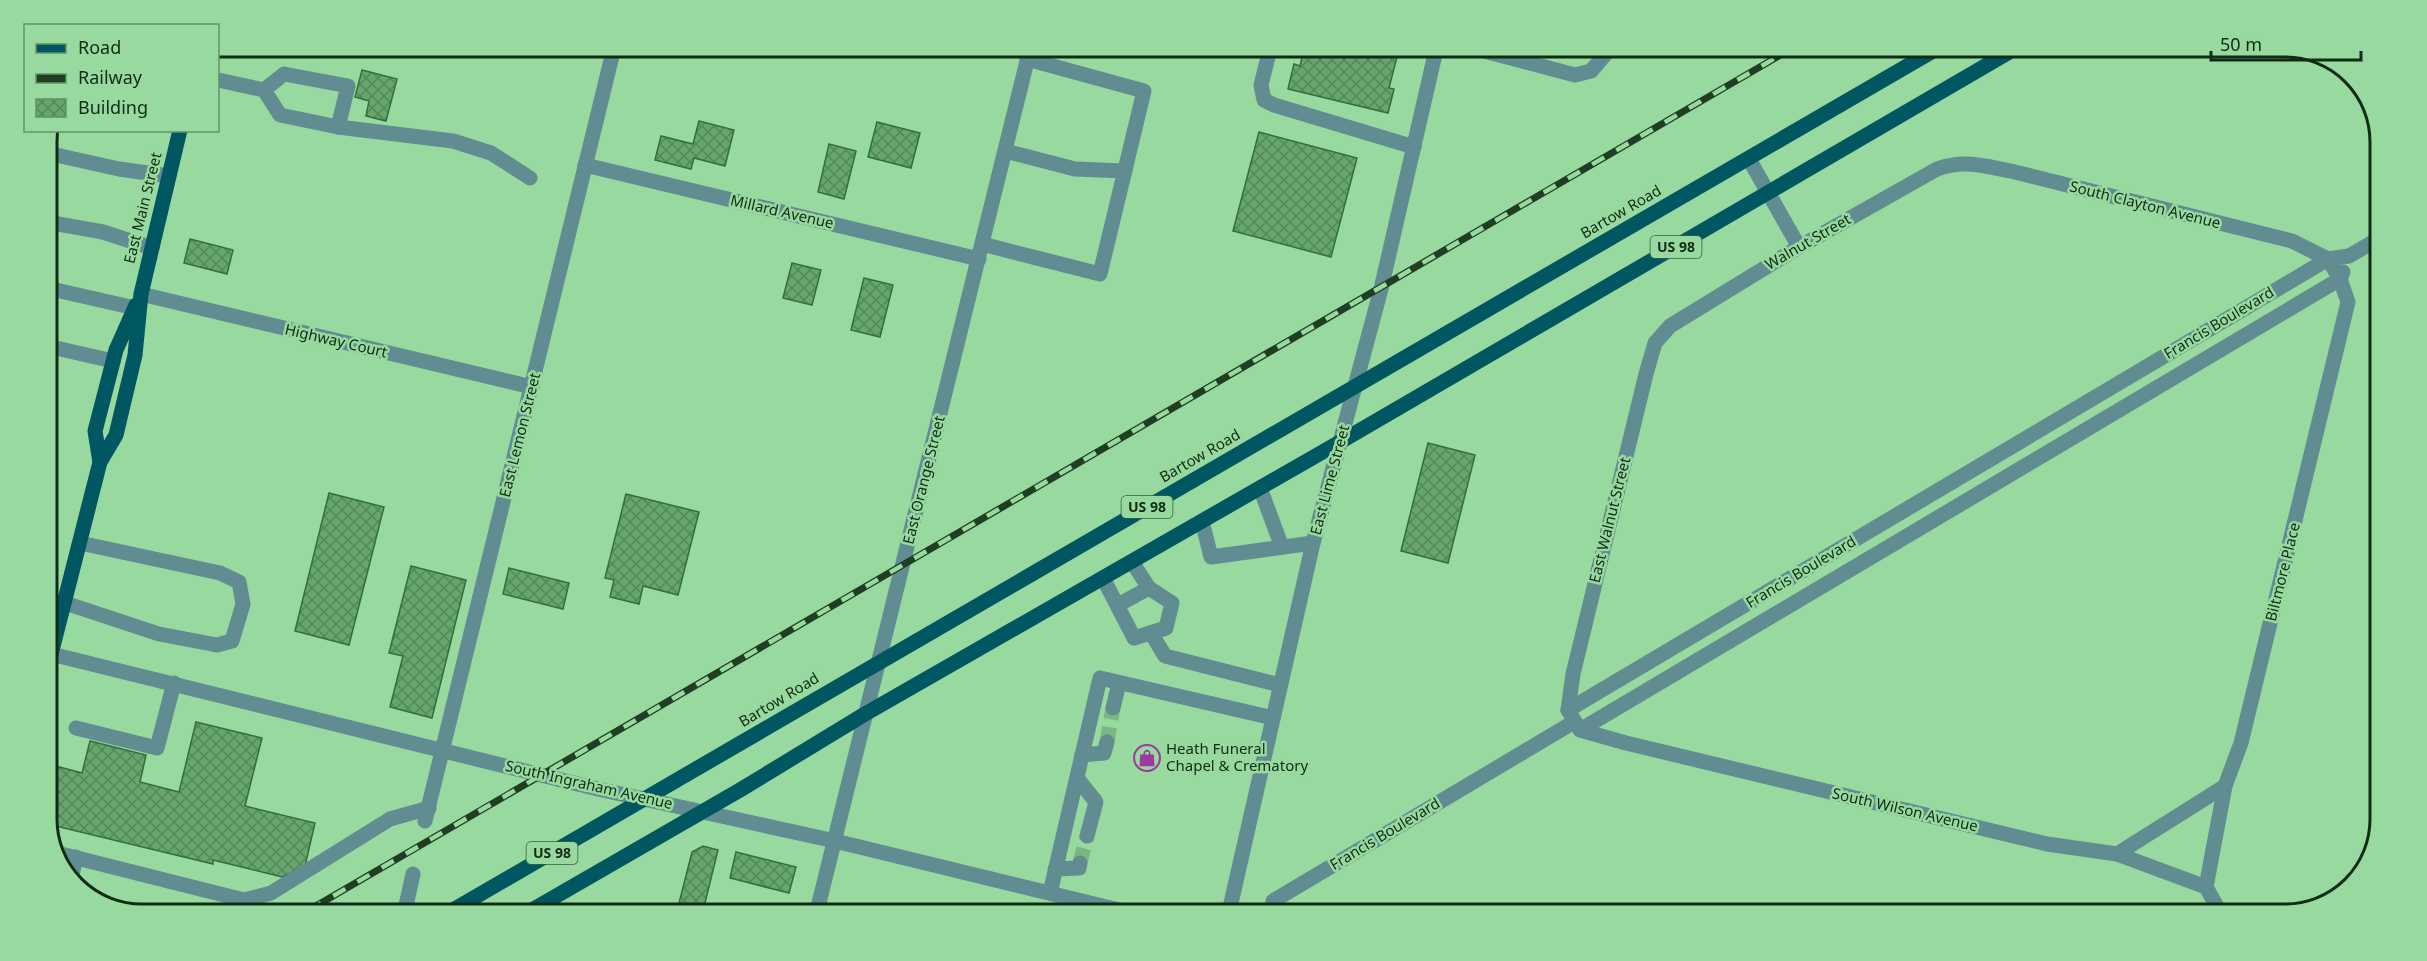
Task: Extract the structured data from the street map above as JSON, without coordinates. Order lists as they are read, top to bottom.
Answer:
{
  "streets": {
    "main road": ["East Main Street", "Bartow Road", "US 98"],
    "street": [
      "South Clayton Avenue",
      "Millard Avenue",
      "Walnut Street",
      "Francis Boulevard",
      "Highway Court",
      "East Lemon Street",
      "East Orange Street",
      "East Lime Street",
      "East Walnut Street",
      "Biltmore Place",
      "South Ingraham Avenue",
      "South Wilson Avenue"
    ]
  },
  "crossings": [
    ["South Clayton Avenue", "Walnut Street"],
    ["South Clayton Avenue", "Francis Boulevard"],
    ["South Clayton Avenue", "Biltmore Place"],
    ["East Main Street", "Highway Court"],
    ["Millard Avenue", "East Lemon Street"],
    ["Millard Avenue", "East Orange Street"],
    ["Bartow Road", "East Orange Street"],
    ["Bartow Road", "East Lime Street"],
    ["Bartow Road", "South Ingraham Avenue"],
    ["Walnut Street", "East Walnut Street"],
    ["US 98", "East Orange Street"],
    ["US 98", "East Lime Street"],
    ["US 98", "South Ingraham Avenue"],
    ["Francis Boulevard", "East Walnut Street"],
    ["Francis Boulevard", "Biltmore Place"],
    ["Francis Boulevard", "South Wilson Avenue"],
    ["Highway Court", "East Lemon Street"],
    ["East Lemon Street", "South Ingraham Avenue"],
    ["East Orange Street", "South Ingraham Avenue"],
    ["East Walnut Street", "South Wilson Avenue"]
  ],
  "places": {
    "shop": ["Heath Funeral Chapel & Crematory"]
  },
  "legend": ["Road", "Railway", "Building"],
  "scale_bar": "50 m"
}
